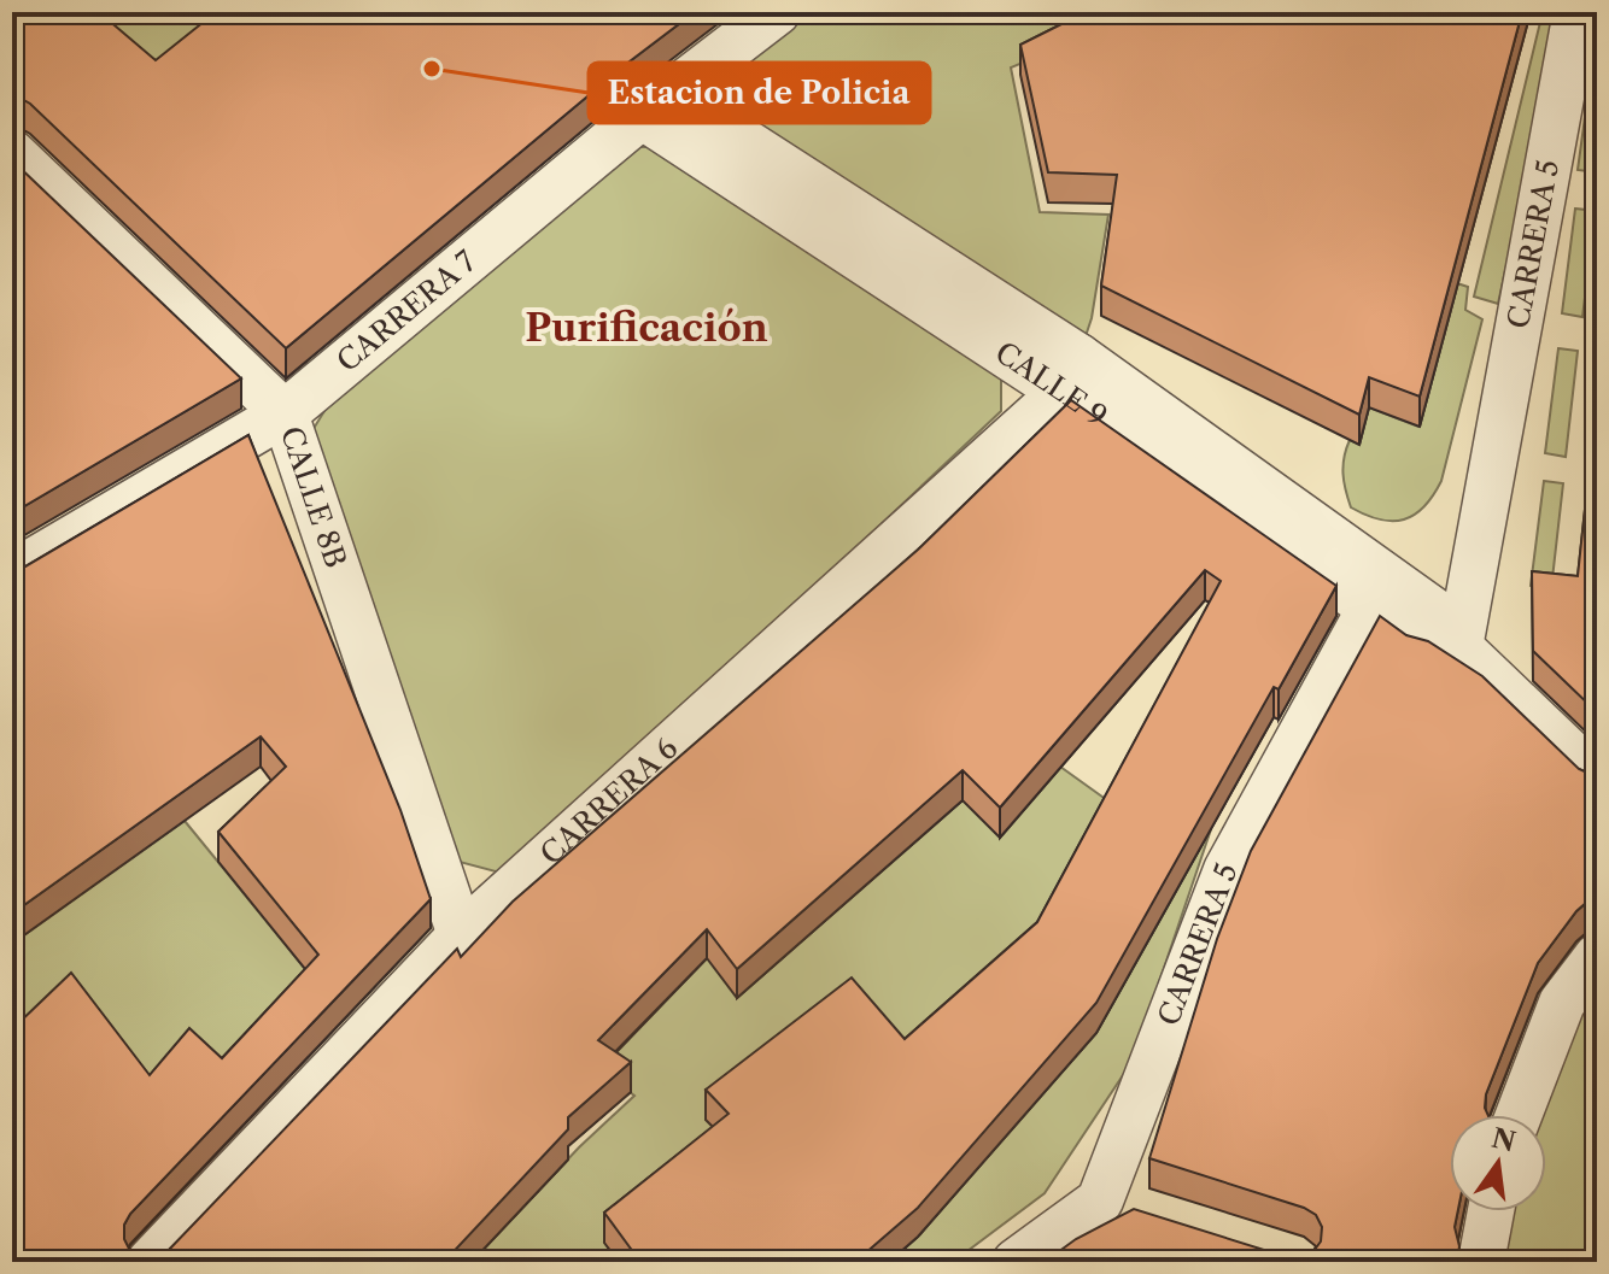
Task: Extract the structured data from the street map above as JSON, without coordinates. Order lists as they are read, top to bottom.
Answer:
{
  "streets": {
    "street": [
      "CARRERA 5",
      "CARRERA 7",
      "CALLE 9",
      "CALLE 8B",
      "CARRERA 6"
    ]
  },
  "crossings": [
    ["CARRERA 5", "CALLE 9"],
    ["CARRERA 7", "CALLE 9"],
    ["CARRERA 7", "CALLE 8B"],
    ["CALLE 9", "CARRERA 6"],
    ["CALLE 8B", "CARRERA 6"]
  ],
  "districts": ["Purificación"],
  "places": ["Estacion de Policia"],
  "north": "top"
}
